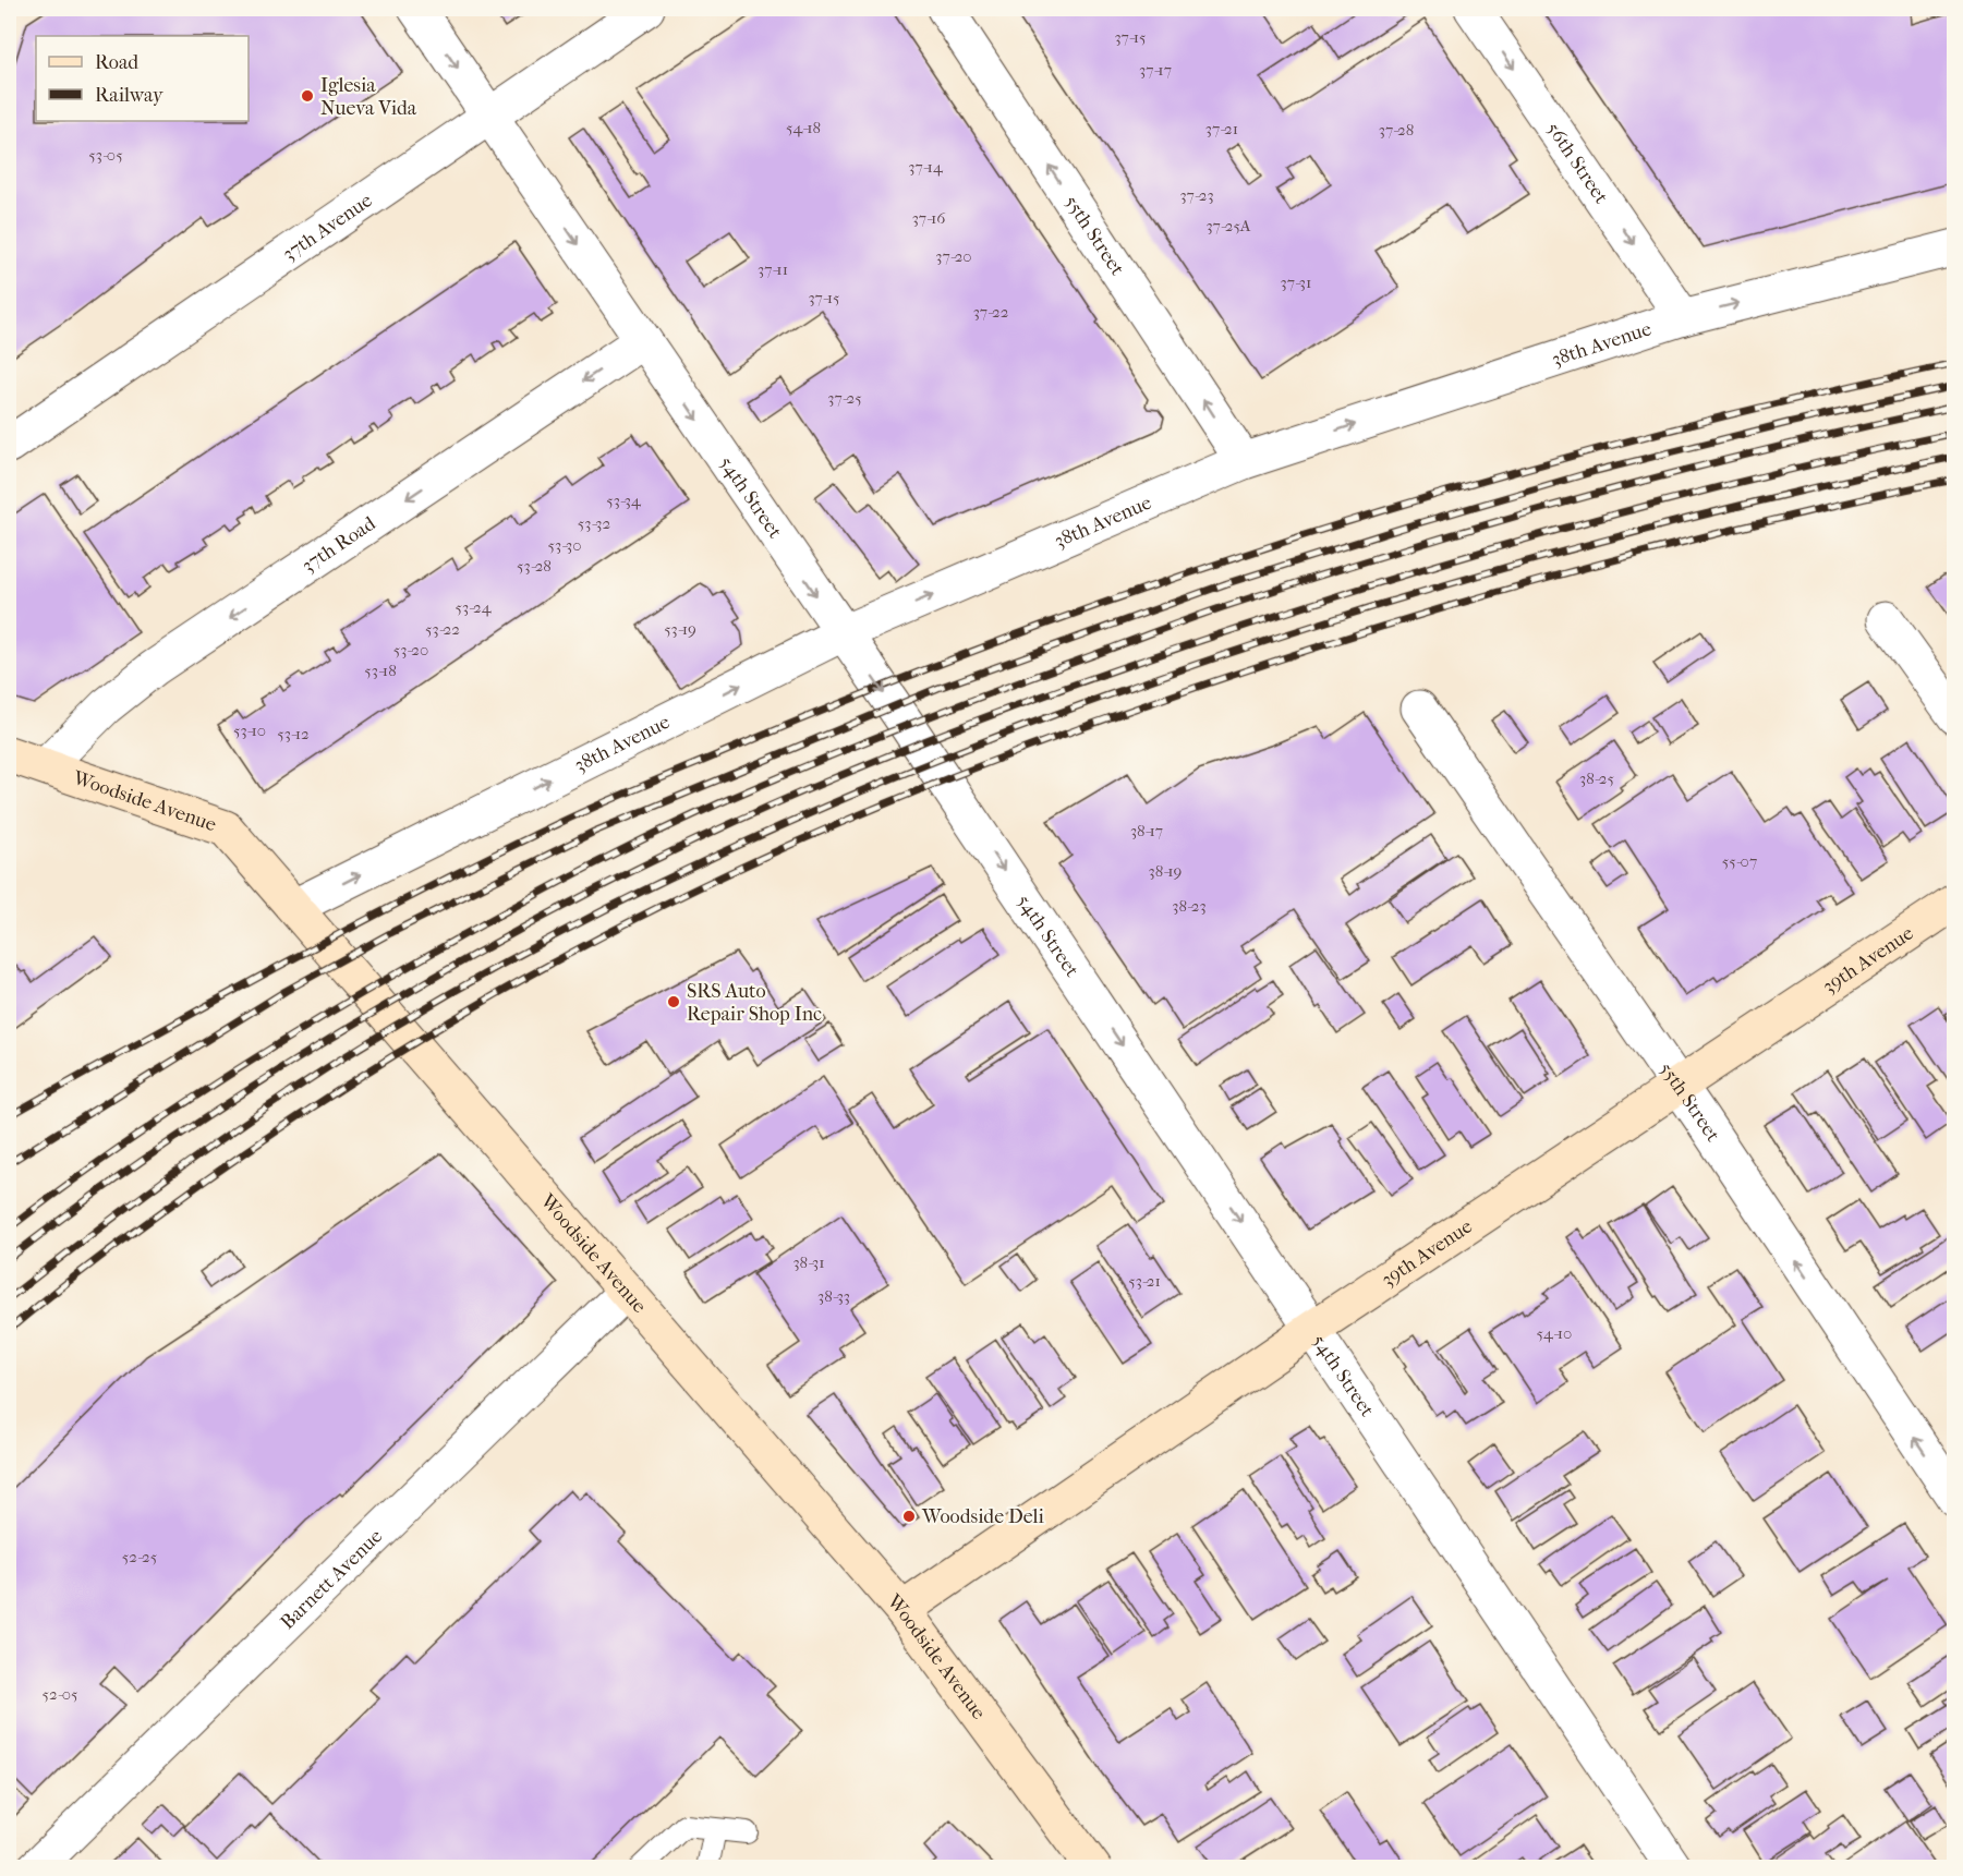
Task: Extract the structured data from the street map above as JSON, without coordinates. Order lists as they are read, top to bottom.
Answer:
{
  "streets": {
    "street": [
      "56th Street",
      "37th Avenue",
      "55th Street",
      "38th Avenue",
      "54th Street",
      "37th Road",
      "Woodside Avenue",
      "39th Avenue",
      "Barnett Avenue"
    ]
  },
  "crossings": [
    ["56th Street", "38th Avenue"],
    ["37th Avenue", "54th Street"],
    ["55th Street", "38th Avenue"],
    ["55th Street", "39th Avenue"],
    ["38th Avenue", "54th Street"],
    ["38th Avenue", "Woodside Avenue"],
    ["54th Street", "37th Road"],
    ["54th Street", "39th Avenue"],
    ["37th Road", "Woodside Avenue"],
    ["Woodside Avenue", "39th Avenue"],
    ["Woodside Avenue", "Barnett Avenue"]
  ],
  "one_way": [
    "56th Street",
    "55th Street",
    "38th Avenue",
    "54th Street",
    "37th Road"
  ],
  "places": ["Iglesia Nueva Vida", "SRS Auto Repair Shop Inc", "Woodside Deli"],
  "house_numbers": [
    "37-15",
    "37-17",
    "54-18",
    "37-21",
    "37-28",
    "53-05",
    "37-14",
    "37-23",
    "37-16",
    "37-25A",
    "37-20",
    "37-11",
    "37-31",
    "37-15",
    "37-22",
    "37-25",
    "53-34",
    "53-32",
    "53-30",
    "53-28",
    "53-24",
    "53-22",
    "53-19",
    "53-20",
    "53-18",
    "53-10",
    "53-12",
    "38-25",
    "38-17",
    "55-07",
    "38-19",
    "38-23",
    "38-31",
    "53-21",
    "38-33",
    "54-10",
    "52-25",
    "52-05"
  ],
  "legend": ["Road", "Railway"]
}
